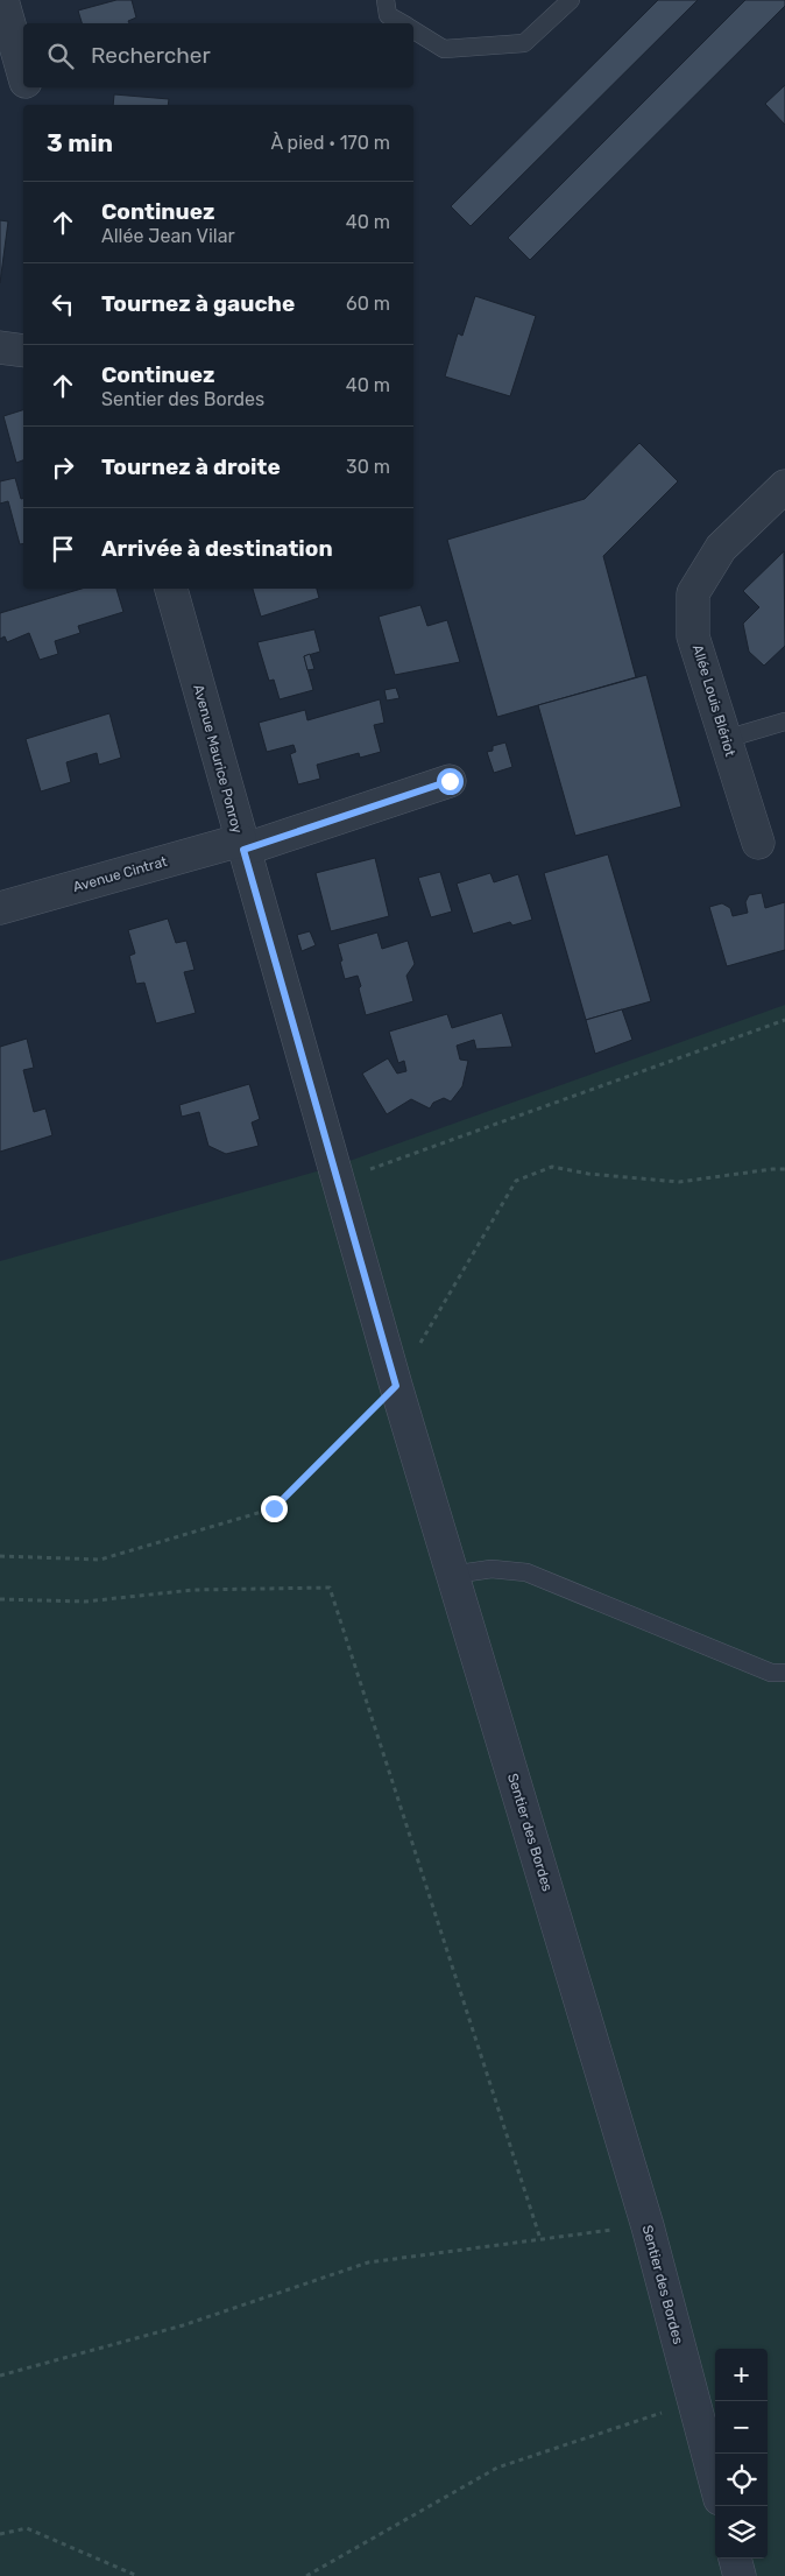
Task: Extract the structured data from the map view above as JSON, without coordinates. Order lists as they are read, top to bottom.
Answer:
{
  "streets": {
    "street": [
      "Allée Louis Blériot",
      "Avenue Maurice Ponroy",
      "Avenue Cintrat",
      "Sentier des Bordes"
    ]
  },
  "crossings": [
    ["Avenue Maurice Ponroy", "Avenue Cintrat"],
    ["Avenue Maurice Ponroy", "Sentier des Bordes"]
  ],
  "page": {
    "search": "Rechercher",
    "heading": ["3 min", "À pied · 170 m"],
    "list": [
      ["Continuez", "Allée Jean Vilar", "40 m"],
      ["Tournez à gauche", "60 m"],
      ["Continuez", "Sentier des Bordes", "40 m"],
      ["Tournez à droite", "30 m"],
      "Arrivée à destination"
    ],
    "map_buttons": ["+", "−"]
  }
}
